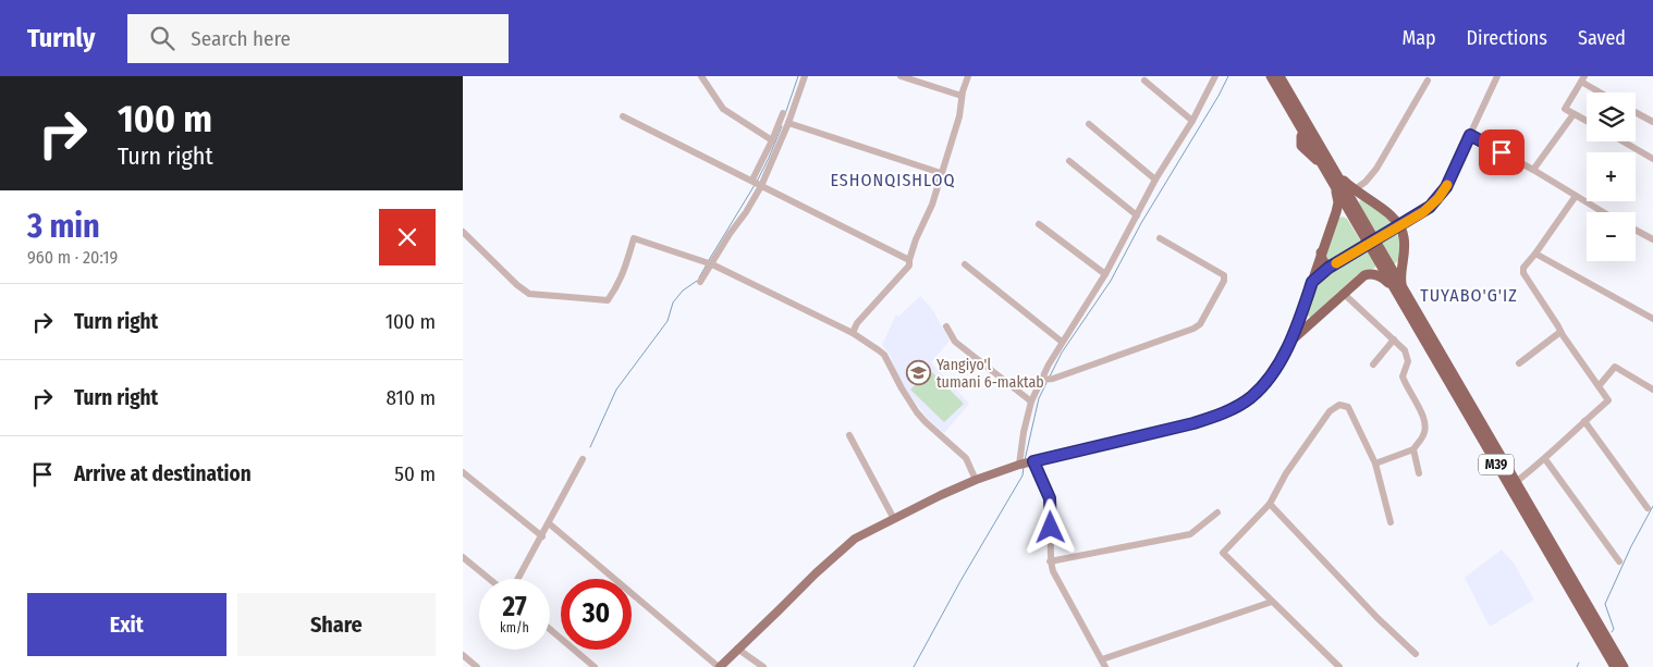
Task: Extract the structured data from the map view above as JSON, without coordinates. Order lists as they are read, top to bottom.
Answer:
{
  "streets": {
    "highway": ["M39"]
  },
  "districts": ["ESHONQISHLOQ", "TUYABO'G'IZ"],
  "places": {
    "school or university": ["Yangiyo'l tumani 6-maktab"]
  },
  "page": {
    "header": "Turnly",
    "search": "Search here",
    "nav": ["Map", "Directions", "Saved"],
    "turn": ["100 m", "Turn right"],
    "map_buttons": ["+", "−"],
    "heading": ["3 min", "960 m · 20:19"],
    "list": [
      {
        "name": "Turn right",
        "value": "100 m"
      },
      {
        "name": "Turn right",
        "value": "810 m"
      },
      {
        "name": "Arrive at destination",
        "value": "50 m"
      }
    ],
    "speed": "27 km/h",
    "limit": "30",
    "buttons": ["Exit", "Share"]
  }
}
